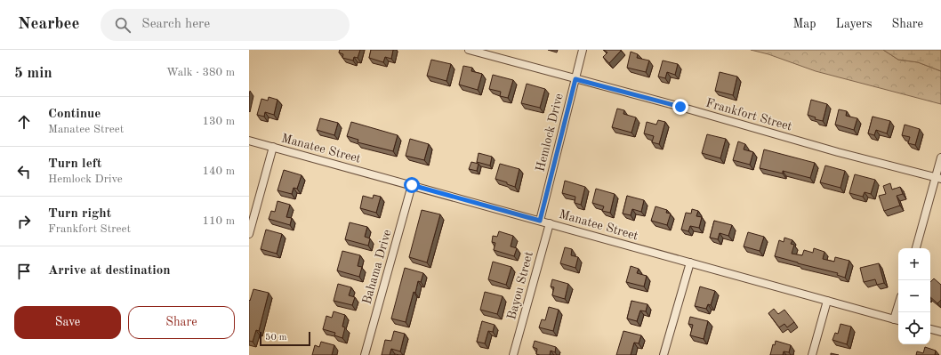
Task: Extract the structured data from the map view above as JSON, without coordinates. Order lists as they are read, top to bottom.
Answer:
{
  "streets": {
    "street": [
      "Frankfort Street",
      "Hemlock Drive",
      "Manatee Street",
      "Bahama Drive",
      "Bayou Street"
    ]
  },
  "crossings": [
    ["Frankfort Street", "Hemlock Drive"],
    ["Hemlock Drive", "Manatee Street"],
    ["Manatee Street", "Bahama Drive"],
    ["Manatee Street", "Bayou Street"]
  ],
  "scale_bar": "50 m",
  "page": {
    "header": "Nearbee",
    "search": "Search here",
    "nav": ["Map", "Layers", "Share"],
    "heading": ["5 min", "Walk · 380 m"],
    "list": [
      ["Continue", "Manatee Street", "130 m"],
      ["Turn left", "Hemlock Drive", "140 m"],
      ["Turn right", "Frankfort Street", "110 m"],
      "Arrive at destination"
    ],
    "map_buttons": ["+", "−"],
    "buttons": ["Save", "Share"],
    "scale": "50 m"
  }
}
